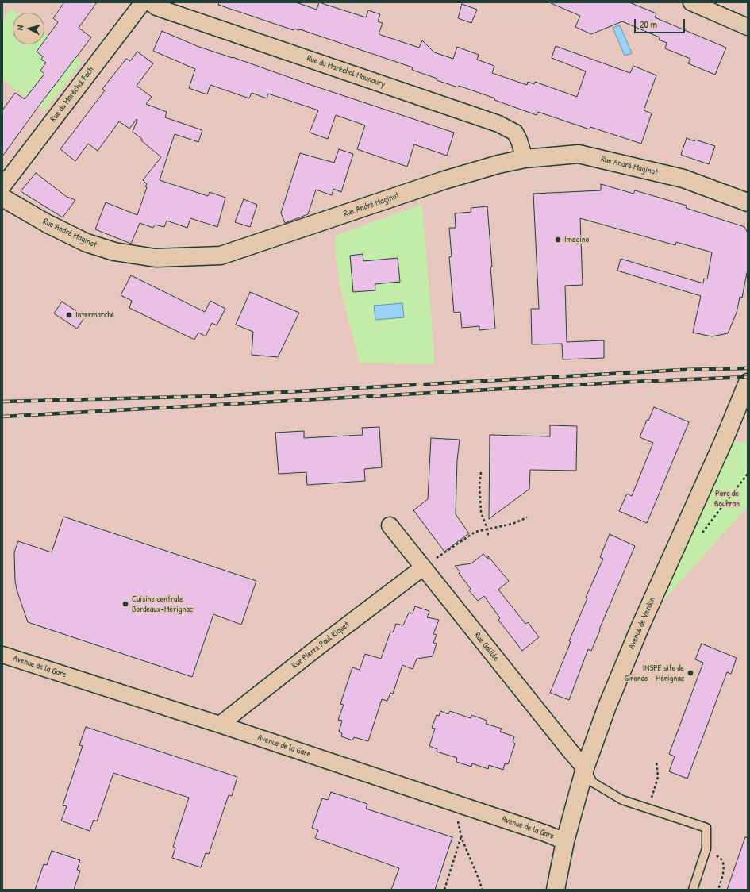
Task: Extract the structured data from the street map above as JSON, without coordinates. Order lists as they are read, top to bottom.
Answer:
{
  "streets": {
    "street": [
      "Rue du Maréchal Maunoury",
      "Rue du Maréchal Foch",
      "Rue André Maginot",
      "Avenue de Verdun",
      "Rue Pierre Paul Riquet",
      "Rue Galilée",
      "Avenue de la Gare"
    ]
  },
  "crossings": [
    ["Rue du Maréchal Maunoury", "Rue André Maginot"],
    ["Avenue de Verdun", "Rue Galilée"],
    ["Avenue de Verdun", "Avenue de la Gare"],
    ["Rue Pierre Paul Riquet", "Rue Galilée"],
    ["Rue Pierre Paul Riquet", "Avenue de la Gare"]
  ],
  "parks": ["Parc de Bourran"],
  "places": [
    "Imagino",
    "Intermarché",
    "Cuisine centrale Bordeaux-Mérignac",
    "INSPE site de Gironde - Mérignac"
  ],
  "scale_bar": "20 m",
  "north": "left"
}
